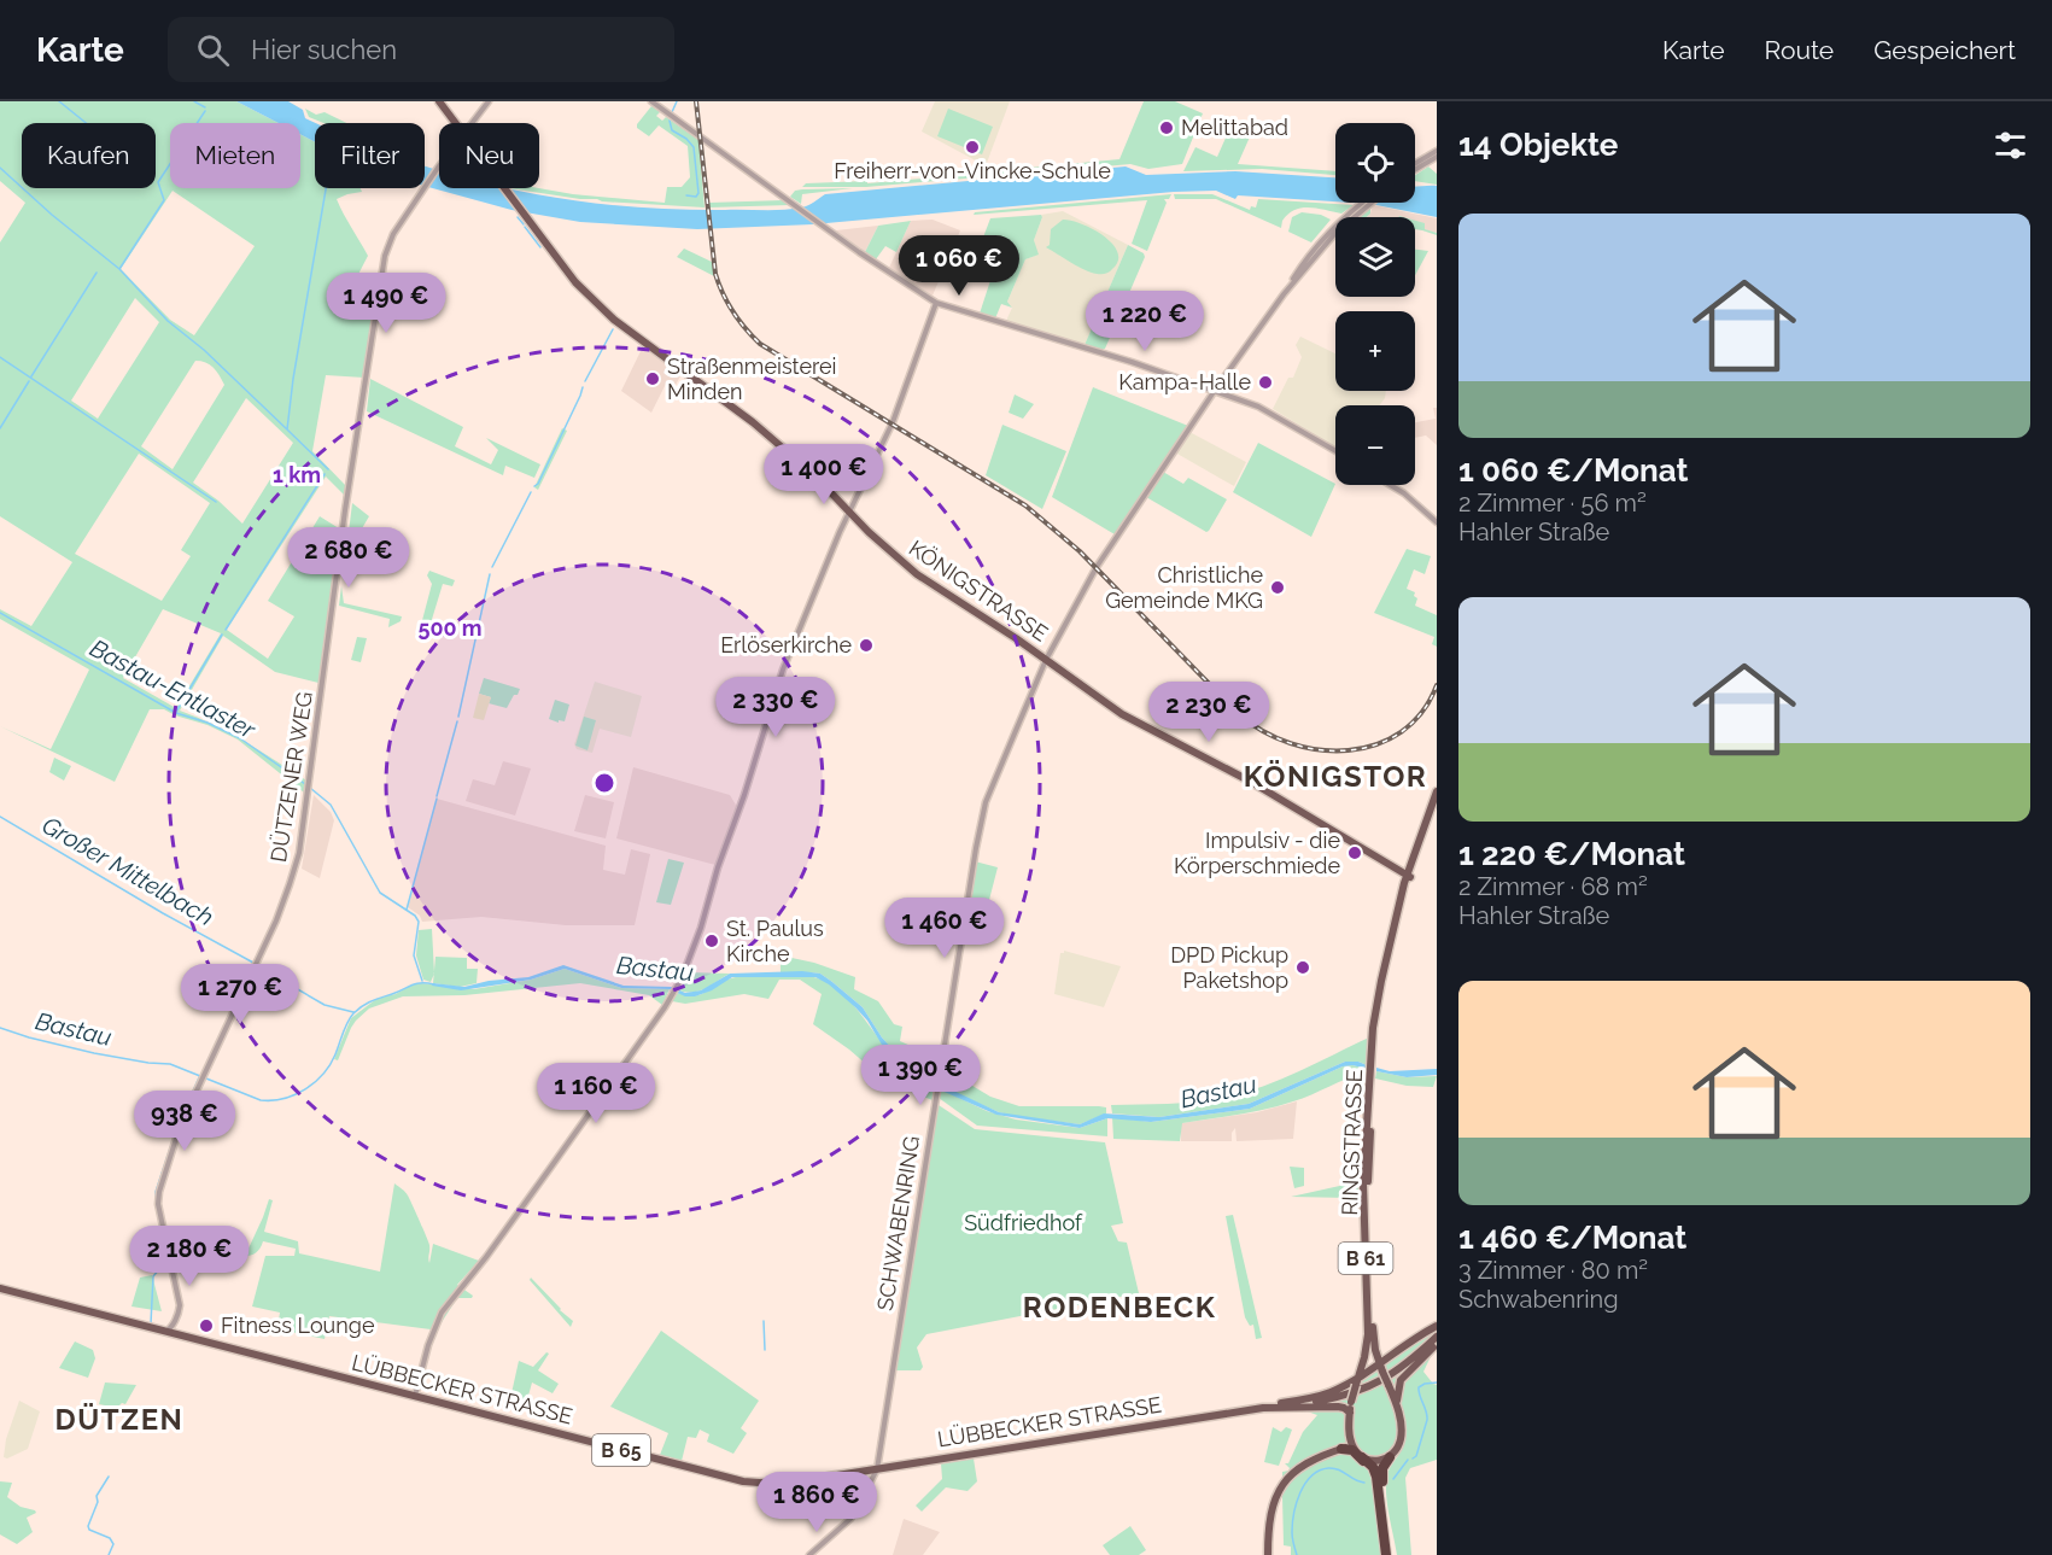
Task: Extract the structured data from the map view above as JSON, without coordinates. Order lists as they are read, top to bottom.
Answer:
{
  "streets": {
    "highway": ["B 61"],
    "main road": [
      "KÖNIGSTRASSE",
      "RINGSTRASSE",
      "LÜBBECKER STRASSE",
      "B 65"
    ],
    "street": ["DÜTZENER WEG", "SCHWABENRING"]
  },
  "crossings": [
    ["KÖNIGSTRASSE", "RINGSTRASSE"],
    ["KÖNIGSTRASSE", "SCHWABENRING"],
    ["DÜTZENER WEG", "LÜBBECKER STRASSE"],
    ["RINGSTRASSE", "B 61"],
    ["RINGSTRASSE", "LÜBBECKER STRASSE"],
    ["SCHWABENRING", "LÜBBECKER STRASSE"],
    ["B 61", "LÜBBECKER STRASSE"],
    ["B 61", "B 65"],
    ["LÜBBECKER STRASSE", "B 65"]
  ],
  "districts": ["KÖNIGSTOR", "RODENBECK", "DÜTZEN"],
  "water": ["Bastau-Entlaster", "Großer Mittelbach", "Bastau"],
  "parks": ["Südfriedhof"],
  "places": [
    "Melittabad",
    "Freiherr-von-Vincke-Schule",
    "Straßenmeisterei Minden",
    "Kampa-Halle",
    "Christliche Gemeinde MKG",
    "Erlöserkirche",
    "Impulsiv - die Körperschmiede",
    "St. Paulus Kirche",
    "DPD Pickup Paketshop",
    "Fitness Lounge"
  ],
  "page": {
    "header": "Karte",
    "search": "Hier suchen",
    "nav": ["Karte", "Route", "Gespeichert"],
    "heading": "14 Objekte",
    "map_buttons": ["+", "−"],
    "chip": [
      "Kaufen",
      "Mieten",
      "Filter",
      "Neu"
    ],
    "list": [
      {
        "name": "1 060 €/Monat",
        "note": "2 Zimmer · 56 m² · Hahler Straße"
      },
      {
        "name": "1 220 €/Monat",
        "note": "2 Zimmer · 68 m² · Hahler Straße"
      },
      {
        "name": "1 460 €/Monat",
        "note": "3 Zimmer · 80 m² · Schwabenring"
      }
    ],
    "price": [
      "1 060 €",
      "1 490 €",
      "1 220 €",
      "1 400 €",
      "2 680 €",
      "2 330 €",
      "2 230 €",
      "1 460 €",
      "1 270 €",
      "1 390 €",
      "1 160 €",
      "938 €",
      "2 180 €",
      "1 860 €"
    ]
  },
  "rings": ["1 km", "500 m"]
}
